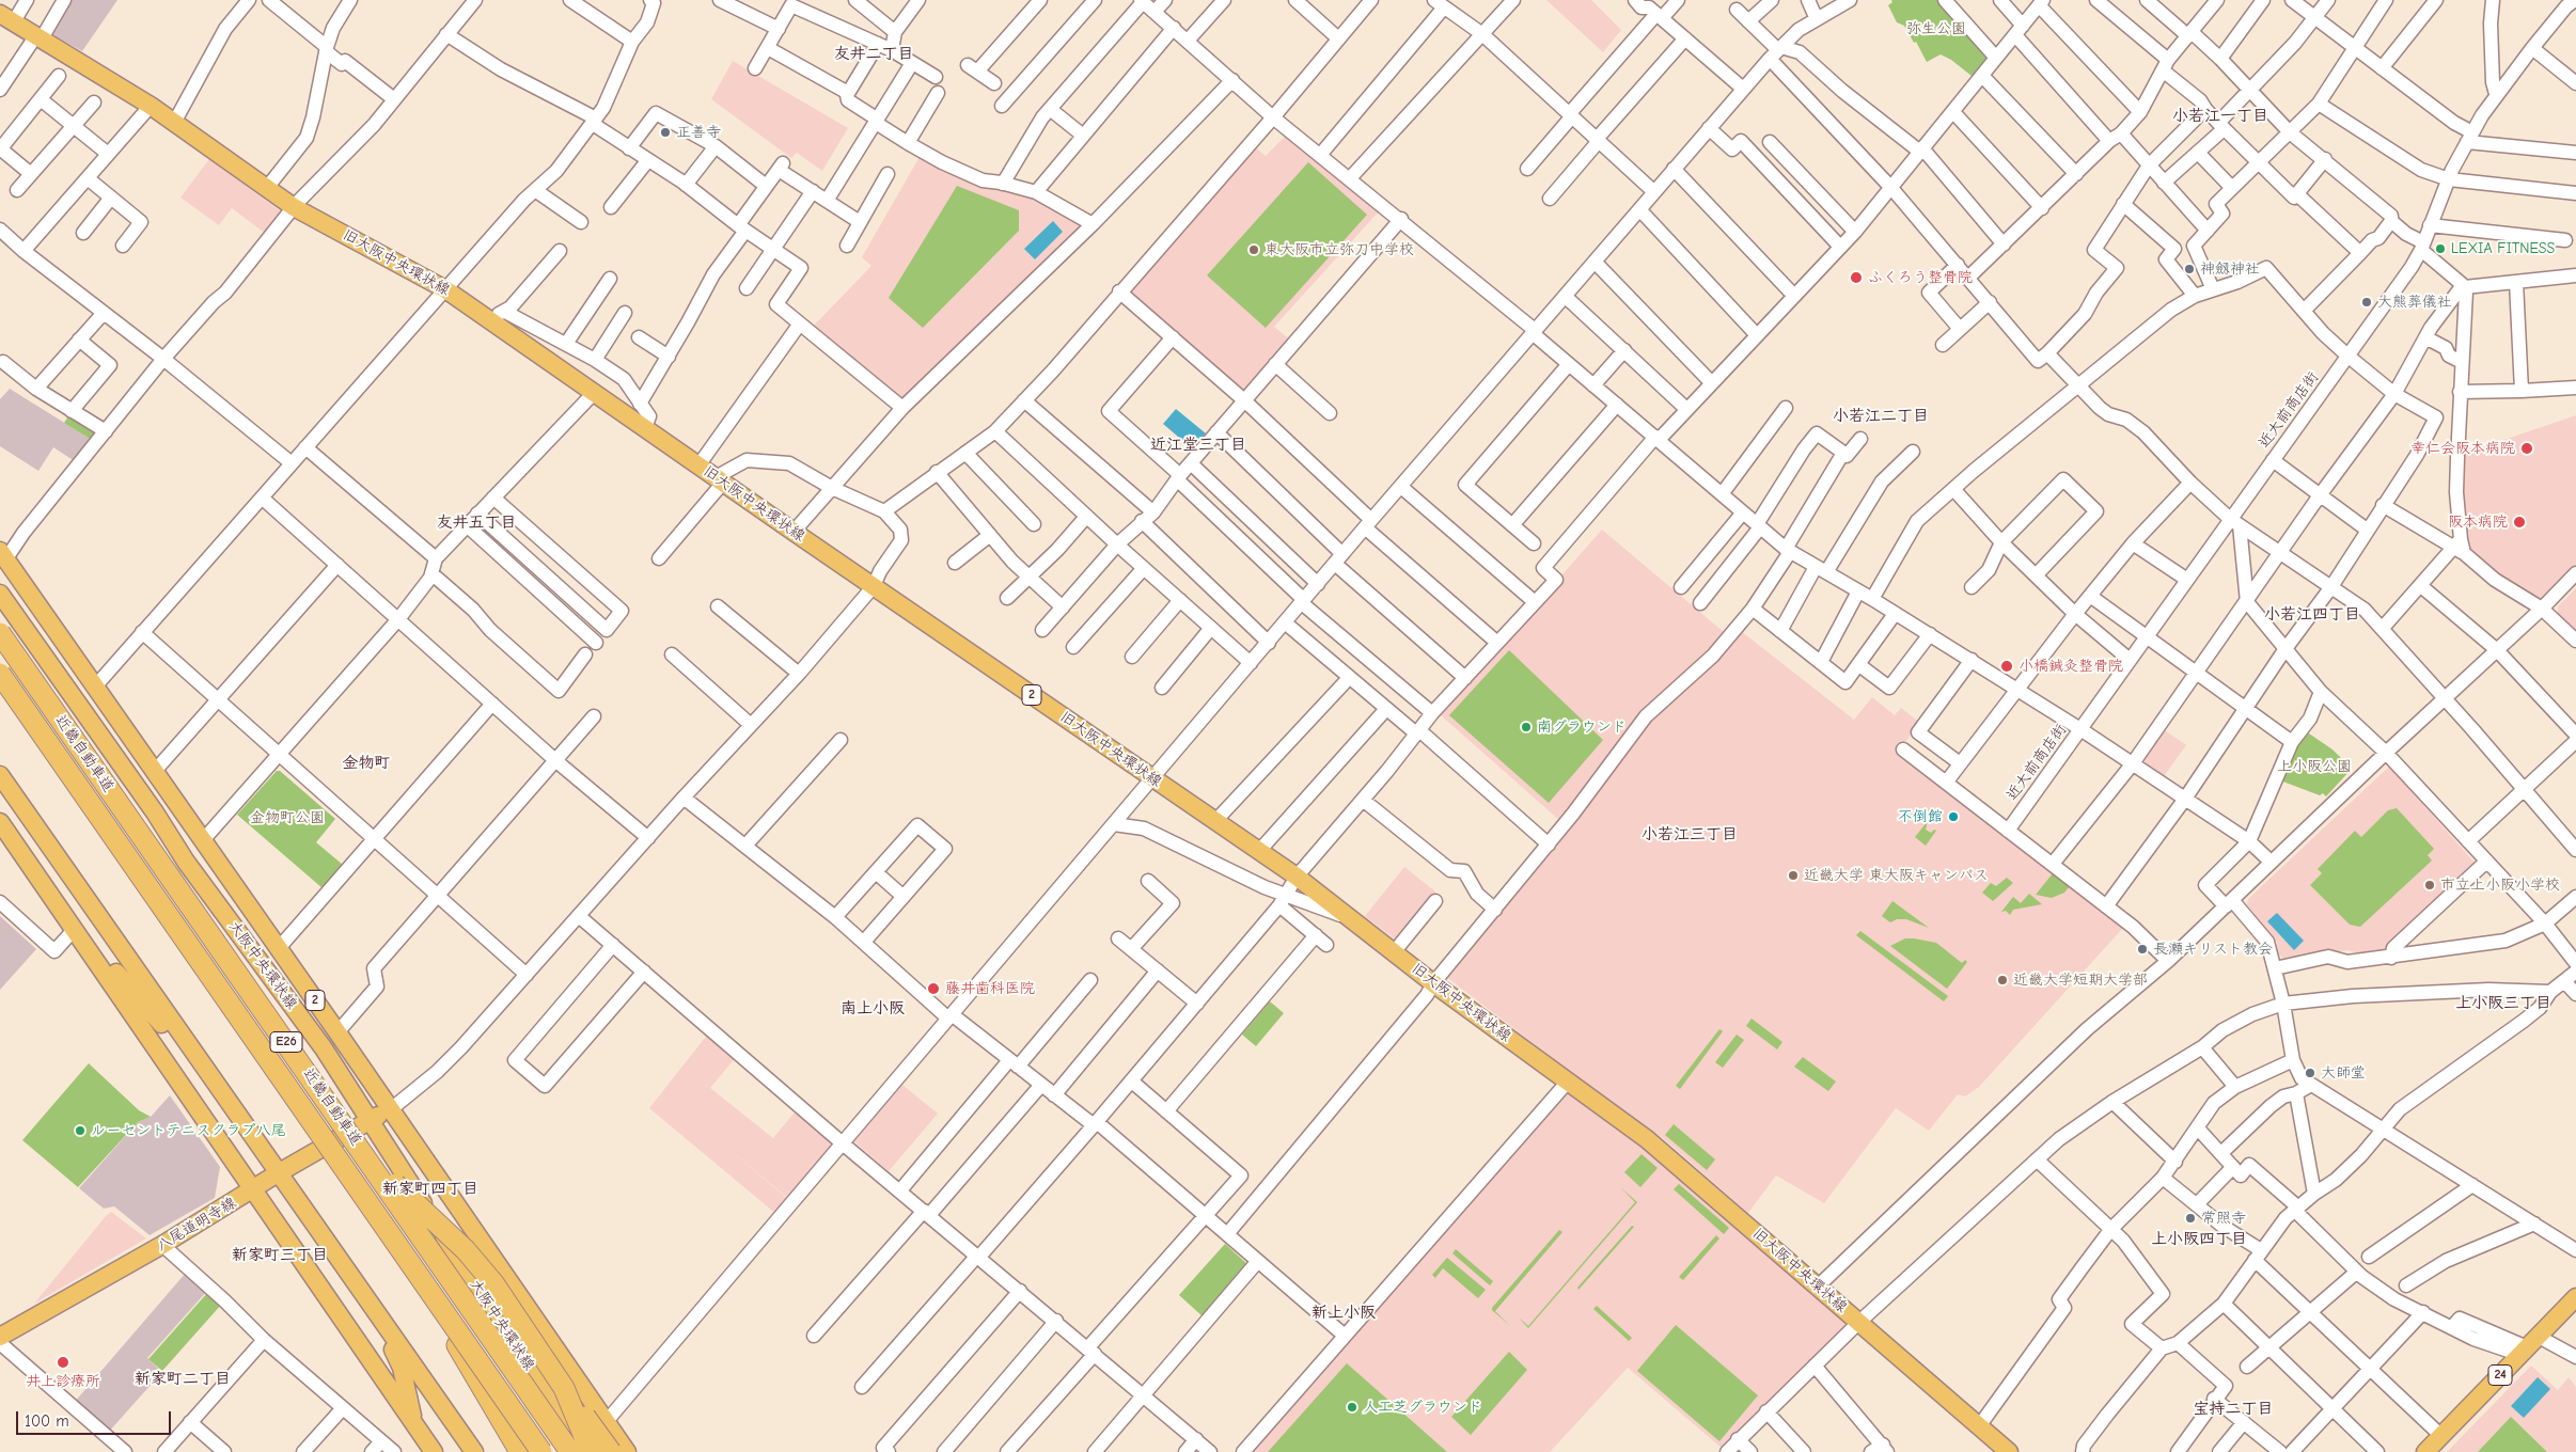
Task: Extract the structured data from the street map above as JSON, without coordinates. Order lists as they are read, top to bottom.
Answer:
{
  "streets": {
    "highway": ["近畿自動車道", "E26"],
    "main road": [
      "旧大阪中央環状線",
      "2",
      "大阪中央環状線",
      "八尾道明寺線",
      "24"
    ],
    "street": ["近大前商店街"]
  },
  "crossings": [
    ["2", "八尾道明寺線"],
    ["近畿自動車道", "大阪中央環状線"],
    ["大阪中央環状線", "八尾道明寺線"]
  ],
  "districts": [
    "友井二丁目",
    "小若江一丁目",
    "小若江二丁目",
    "近江堂三丁目",
    "友井五丁目",
    "小若江四丁目",
    "金物町",
    "小若江三丁目",
    "上小阪三丁目",
    "南上小阪",
    "新家町四丁目",
    "上小阪四丁目",
    "新家町三丁目",
    "新上小阪",
    "新家町二丁目",
    "宝持二丁目"
  ],
  "parks": ["弥生公園", "上小阪公園", "金物町公園"],
  "places": [
    "正善寺",
    "LEXIA FITNESS",
    "東大阪市立弥刀中学校",
    "神劔神社",
    "ふくろう整骨院",
    "大熊葬儀社",
    "幸仁会阪本病院",
    "阪本病院",
    "小橋鍼灸整骨院",
    "南グラウンド",
    "不倒館",
    "近畿大学 東大阪キャンパス",
    "市立上小阪小学校",
    "長瀬キリスト教会",
    "近畿大学短期大学部",
    "藤井歯科医院",
    "大師堂",
    "ルーセントテニスクラブ八尾",
    "常照寺",
    "井上診療所",
    "人工芝グラウンド"
  ],
  "scale_bar": "100 m"
}
